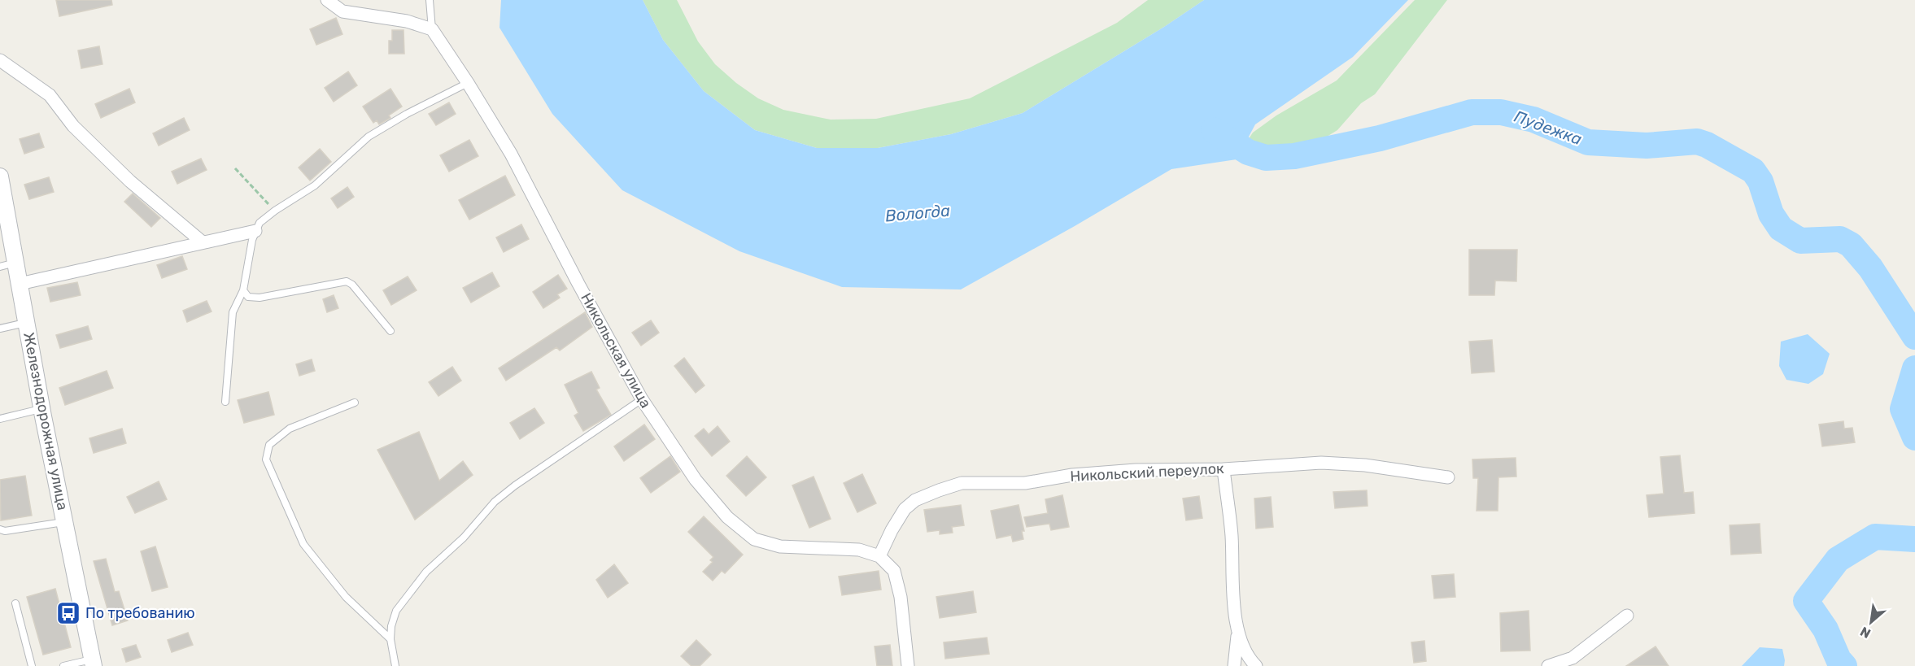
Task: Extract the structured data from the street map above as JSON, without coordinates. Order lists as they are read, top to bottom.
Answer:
{
  "streets": {
    "street": ["Никольская улица", "Железнодорожная улица", "Никольский переулок"]
  },
  "crossings": [
    ["Никольская улица", "Никольский переулок"]
  ],
  "water": ["Пудежка", "Вологда"],
  "places": {
    "bus stop": ["По требованию"]
  },
  "north": "bottom left"
}
